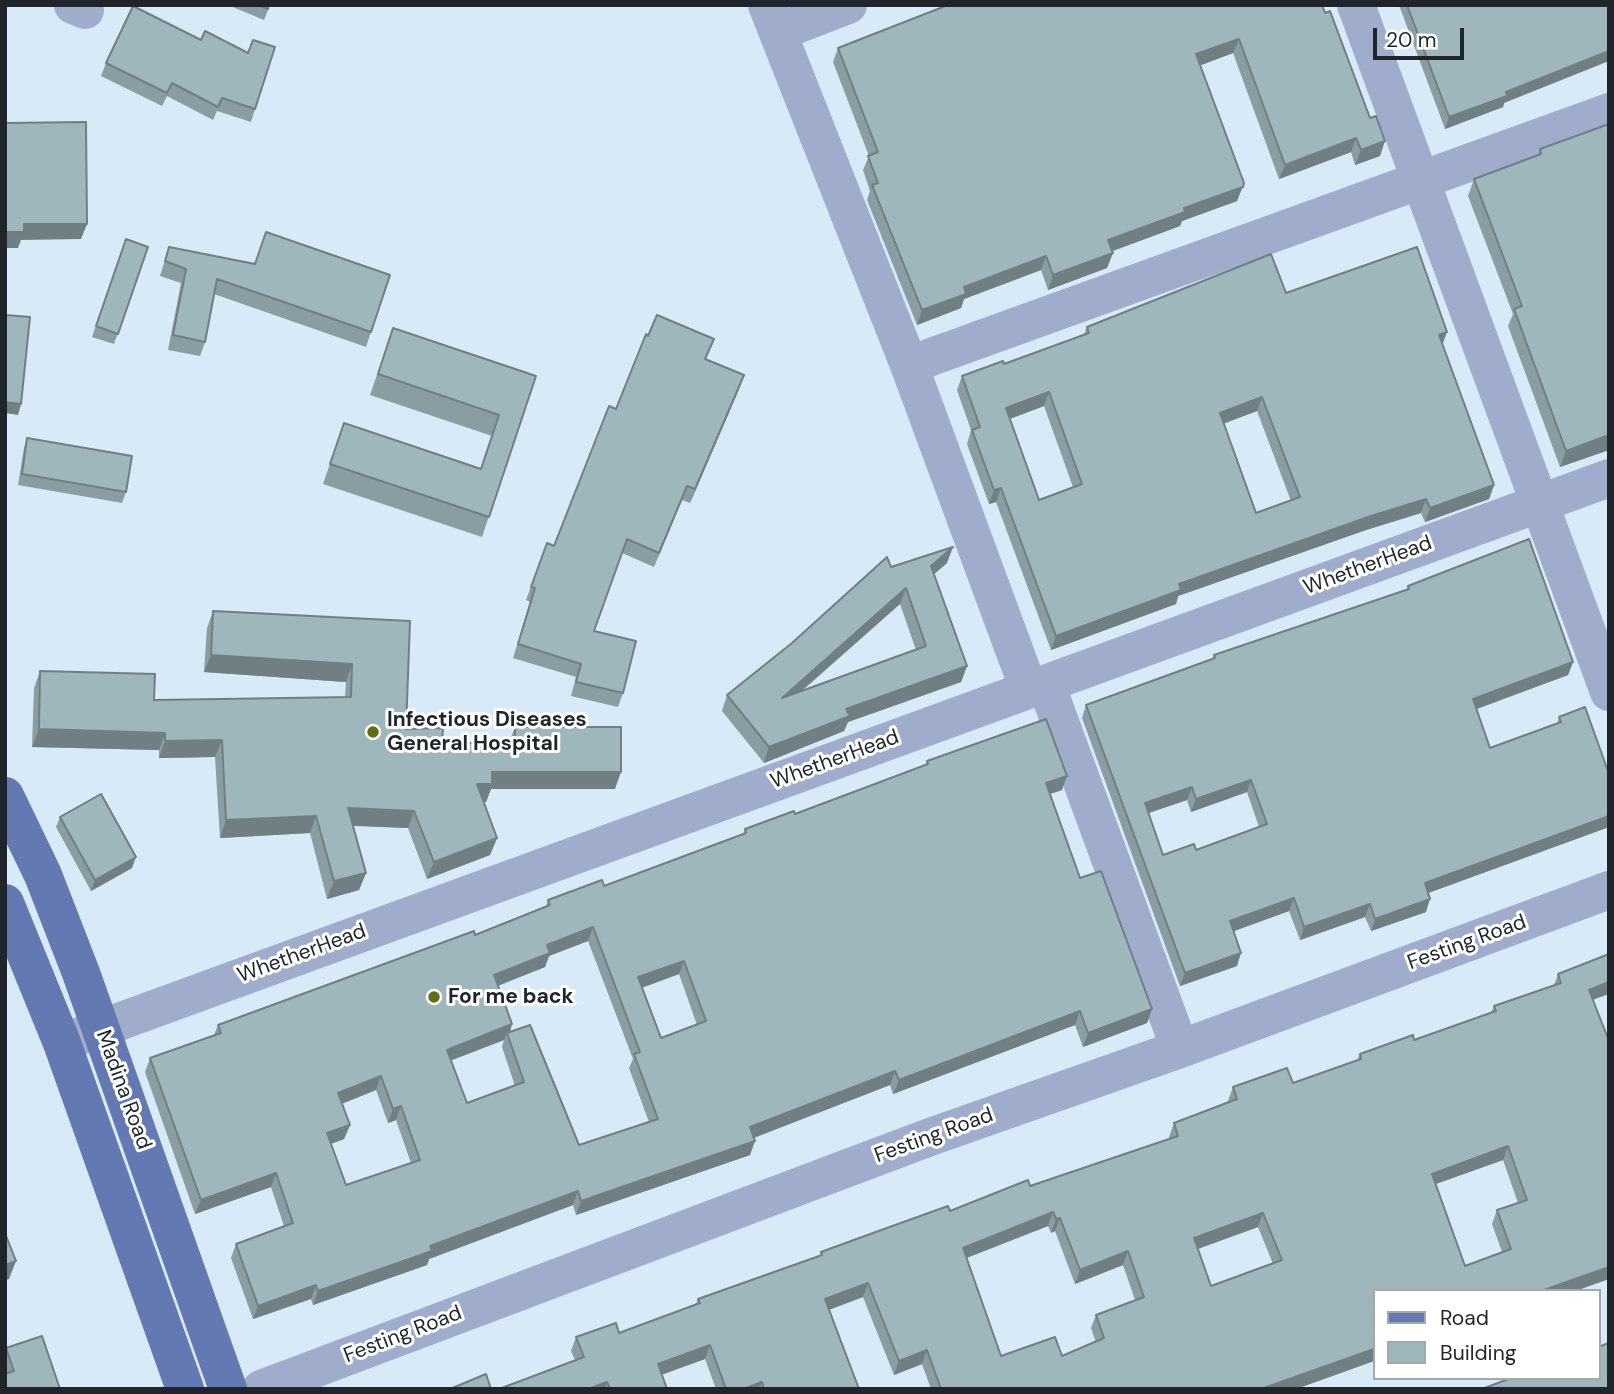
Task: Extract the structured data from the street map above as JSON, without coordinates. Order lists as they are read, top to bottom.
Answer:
{
  "streets": {
    "main road": ["Madina Road"],
    "street": ["WhetherHead", "Festing Road"]
  },
  "crossings": [
    ["WhetherHead", "Madina Road"]
  ],
  "places": ["Infectious Diseases General Hospital", "For me back"],
  "legend": ["Road", "Building"],
  "scale_bar": "20 m"
}
